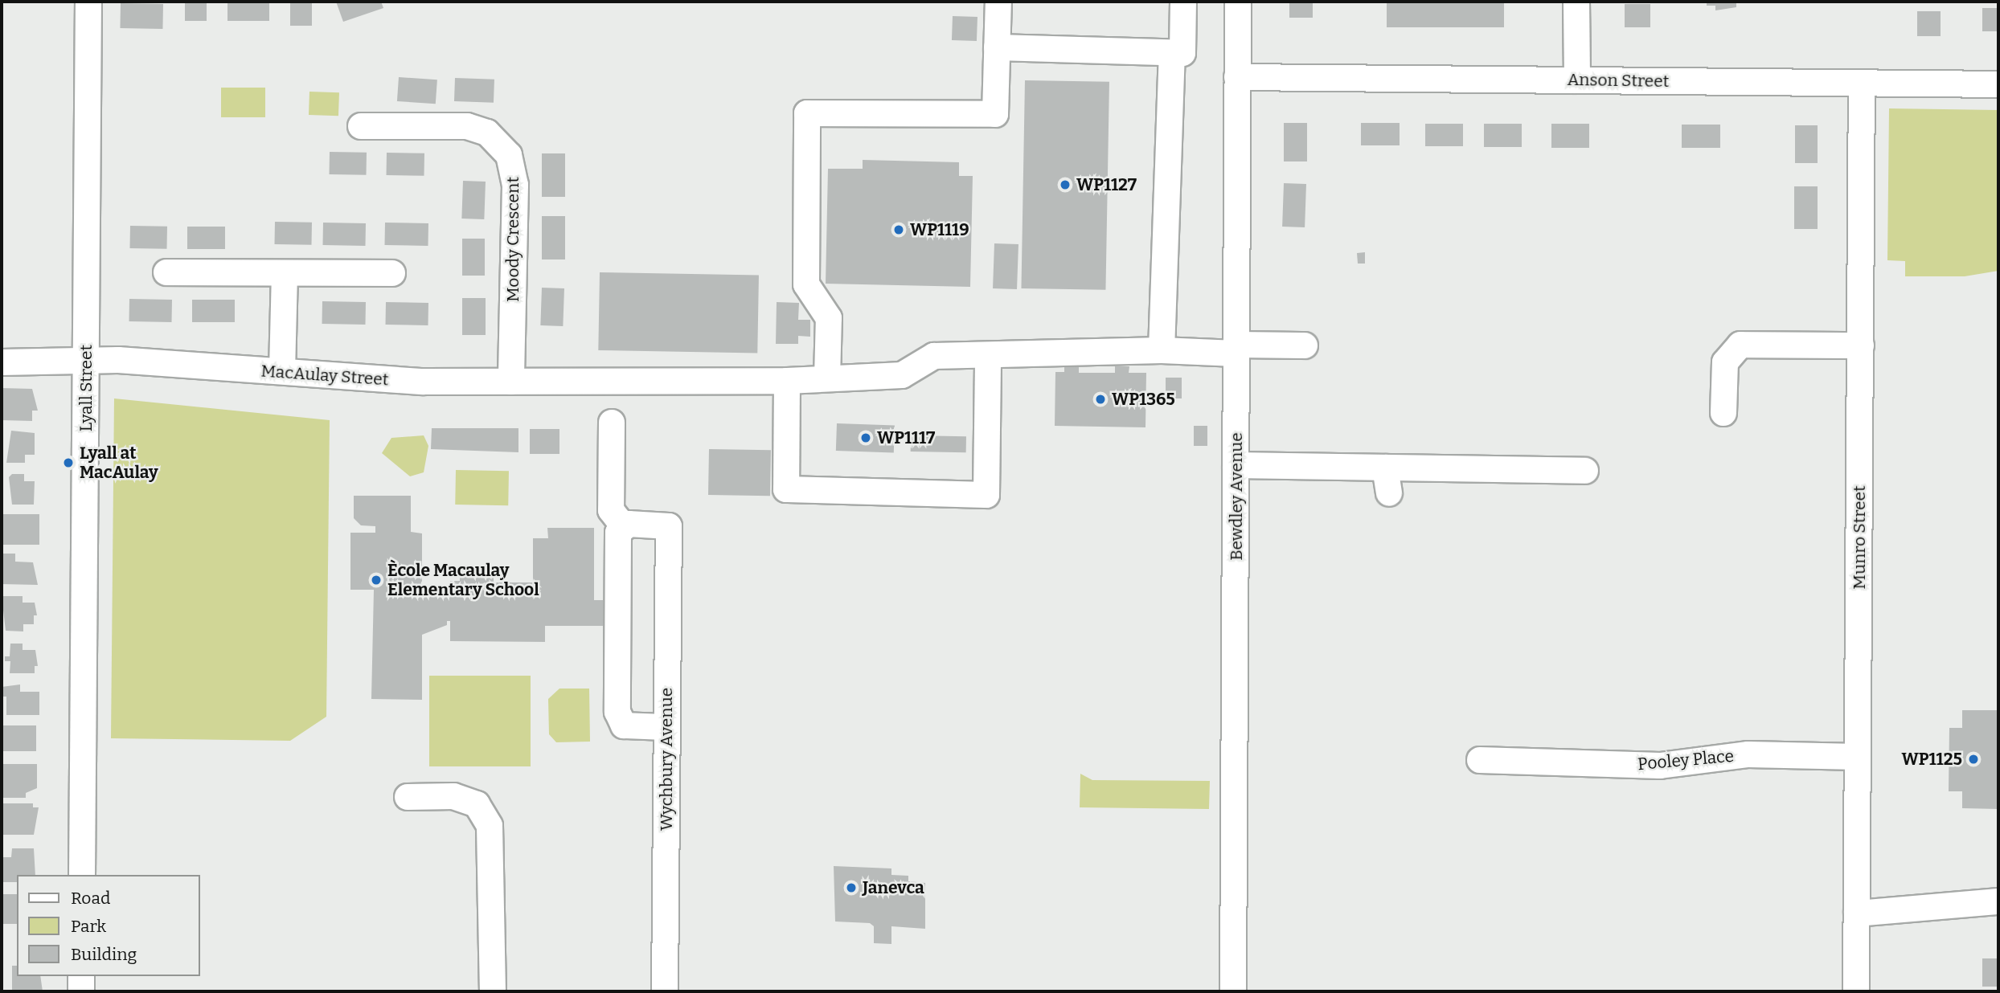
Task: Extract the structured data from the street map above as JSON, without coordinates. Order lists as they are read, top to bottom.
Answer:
{
  "streets": {
    "street": [
      "Anson Street",
      "Moody Crescent",
      "MacAulay Street",
      "Lyall Street",
      "Bewdley Avenue",
      "Munro Street",
      "Wychbury Avenue",
      "Pooley Place"
    ]
  },
  "crossings": [
    ["Anson Street", "Bewdley Avenue"],
    ["Anson Street", "Munro Street"],
    ["Moody Crescent", "MacAulay Street"],
    ["MacAulay Street", "Lyall Street"],
    ["MacAulay Street", "Bewdley Avenue"],
    ["Munro Street", "Pooley Place"]
  ],
  "places": [
    "WP1127",
    "WP1119",
    "WP1365",
    "WP1117",
    "Lyall at MacAulay",
    "Ècole Macaulay Elementary School",
    "WP1125",
    "Janevca"
  ],
  "legend": ["Road", "Park", "Building"]
}
